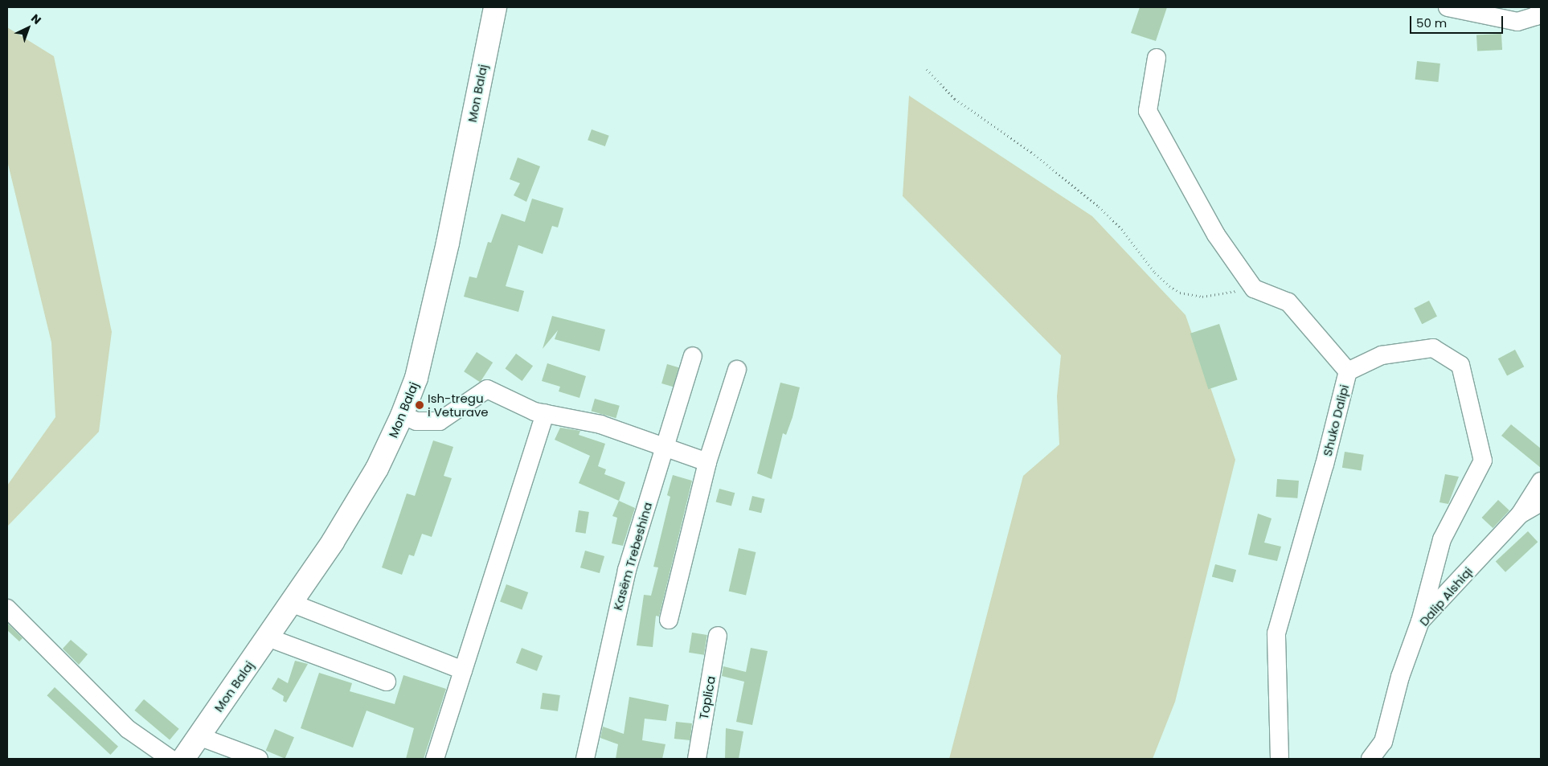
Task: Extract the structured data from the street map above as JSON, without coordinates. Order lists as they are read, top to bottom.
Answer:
{
  "streets": {
    "main road": ["Mon Balaj"],
    "street": [
      "Shuko Dalipi",
      "Kasëm Trebeshina",
      "Dalip Alshiqi",
      "Toplica"
    ]
  },
  "crossings": [
    ["Shuko Dalipi", "Dalip Alshiqi"]
  ],
  "places": ["Ish-tregu i Veturave"],
  "scale_bar": "50 m",
  "north": "top right"
}
